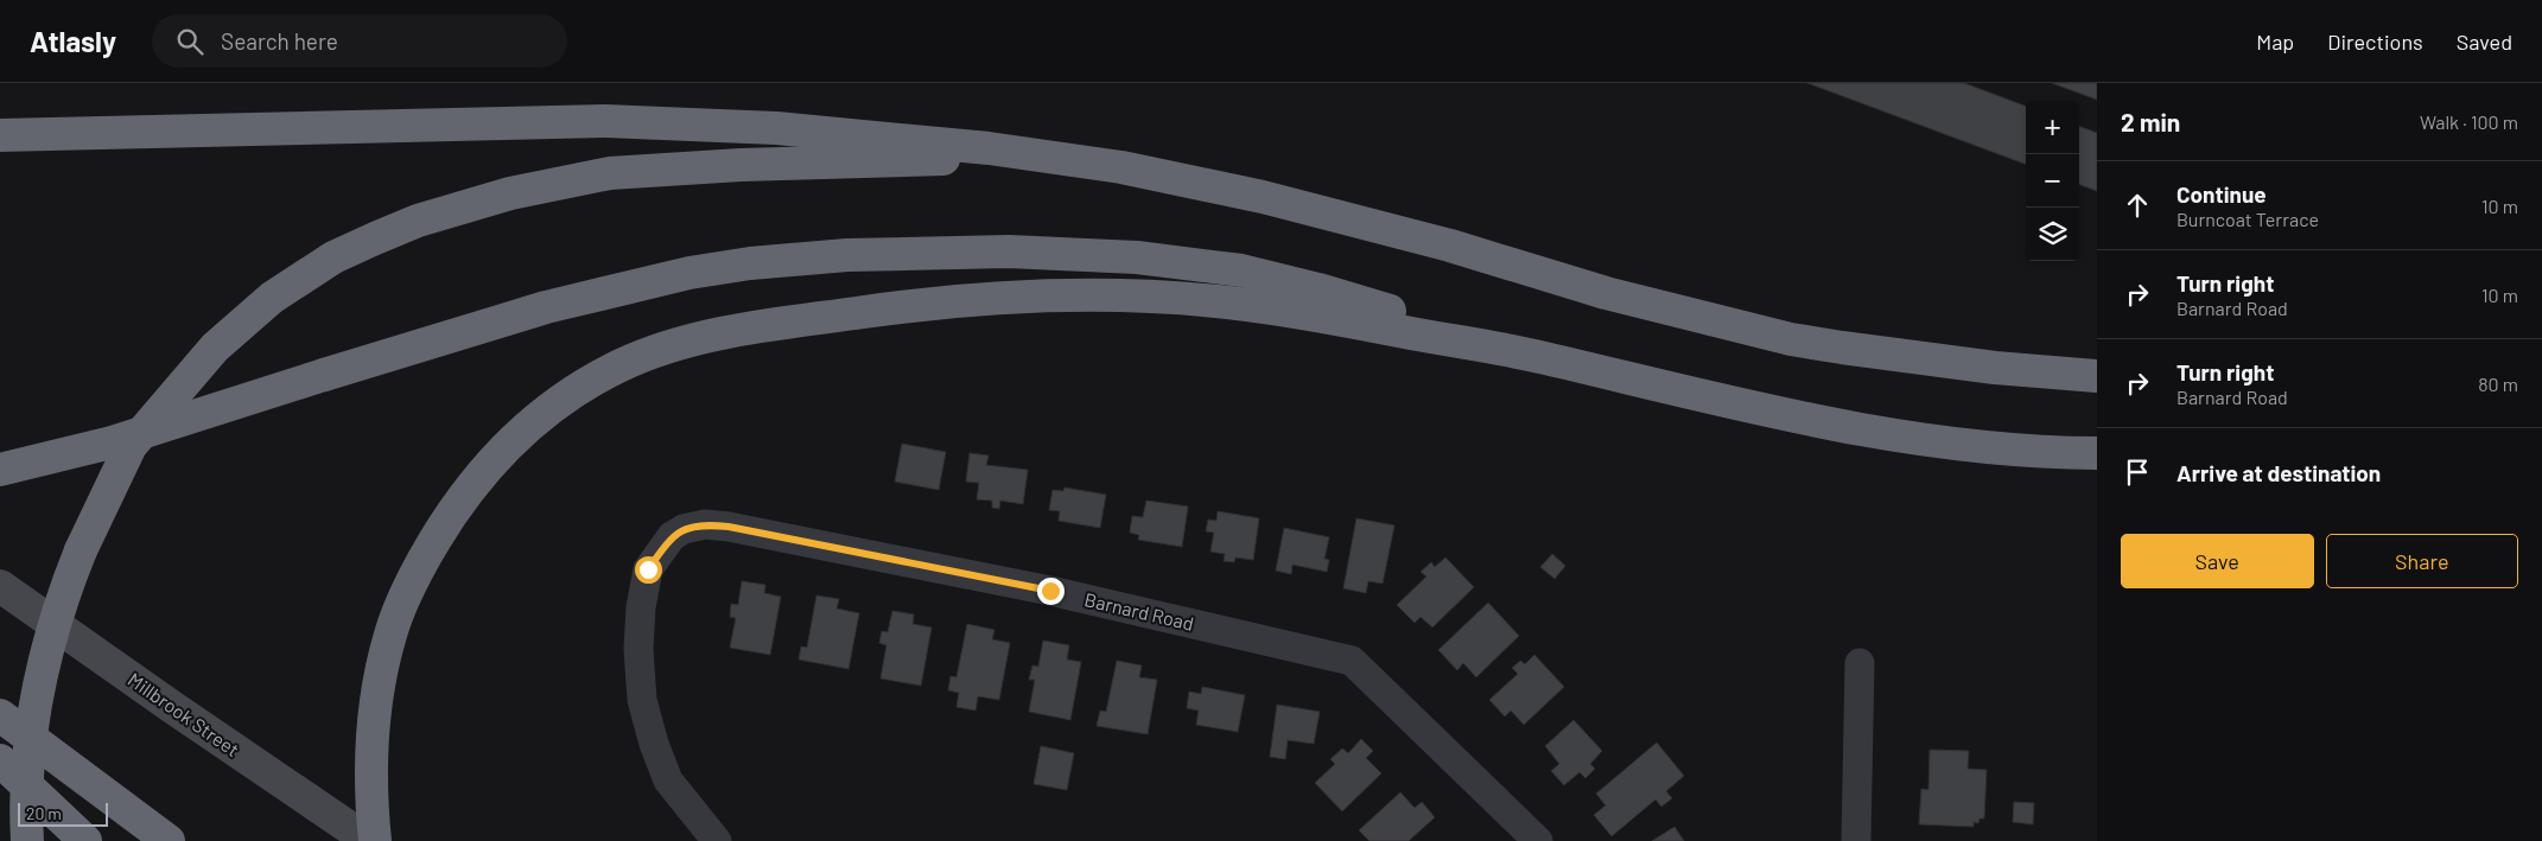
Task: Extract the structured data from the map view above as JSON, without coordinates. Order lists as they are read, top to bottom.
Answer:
{
  "streets": {
    "main road": ["Millbrook Street"],
    "street": ["Barnard Road"]
  },
  "scale_bar": "20 m",
  "page": {
    "header": "Atlasly",
    "search": "Search here",
    "nav": ["Map", "Directions", "Saved"],
    "heading": ["2 min", "Walk · 100 m"],
    "map_buttons": ["+", "−"],
    "list": [
      ["Continue", "Burncoat Terrace", "10 m"],
      ["Turn right", "Barnard Road", "10 m"],
      ["Turn right", "Barnard Road", "80 m"],
      "Arrive at destination"
    ],
    "buttons": ["Save", "Share"],
    "scale": "20 m"
  }
}
